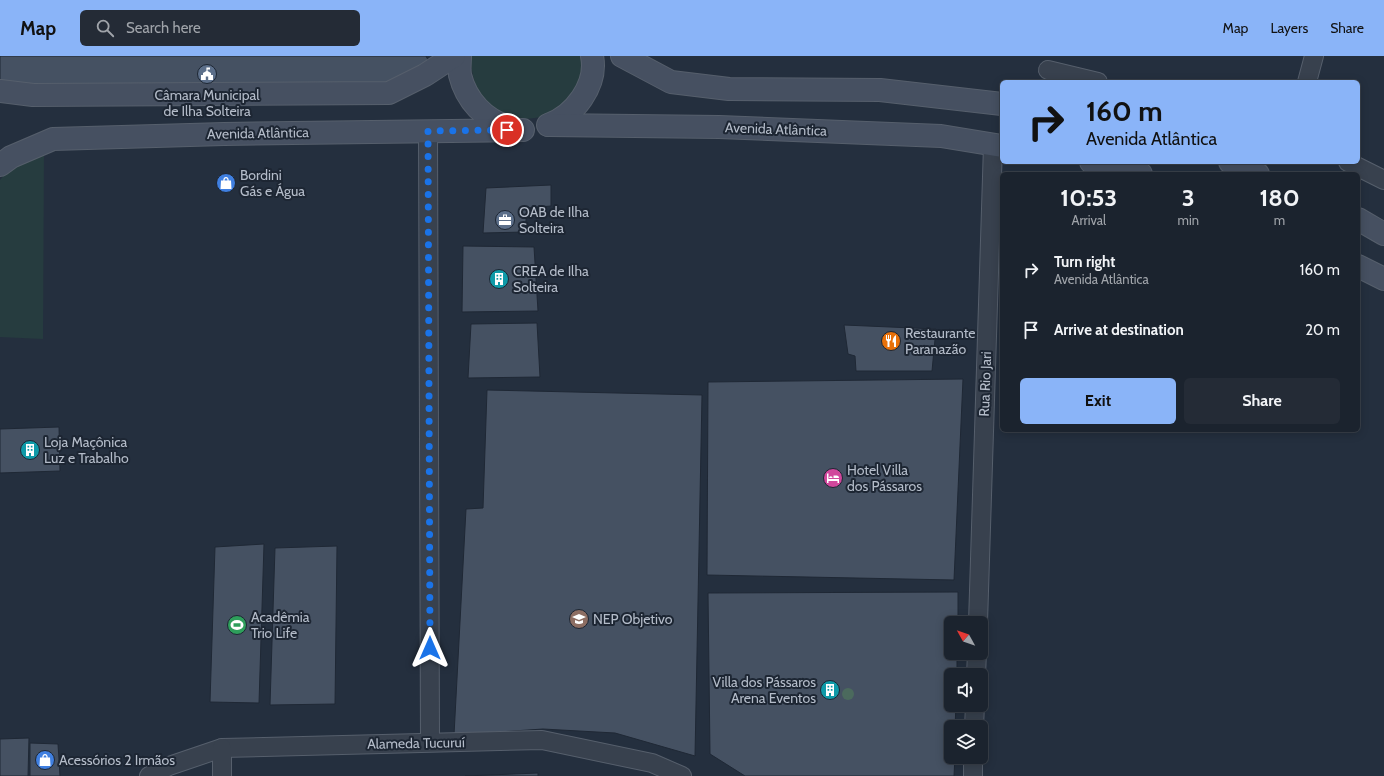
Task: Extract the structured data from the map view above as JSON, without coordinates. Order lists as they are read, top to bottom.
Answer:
{
  "streets": {
    "main road": ["Avenida Atlântica"],
    "street": ["Rua Rio Jari", "Alameda Tucuruí"]
  },
  "crossings": [
    ["Avenida Atlântica", "Rua Rio Jari"]
  ],
  "places": {
    "public building": ["Câmara Municipal de Ilha Solteira"],
    "shop": ["Bordini Gás e Água", "Acessórios 2 Irmãos"],
    "office": ["OAB de Ilha Solteira"],
    "building": ["CREA de Ilha Solteira", "Loja Maçônica Luz e Trabalho", "Villa dos Pássaros Arena Eventos"],
    "restaurant": ["Restaurante Paranazão"],
    "hotel": ["Hotel Villa dos Pássaros"],
    "school or university": ["NEP Objetivo"],
    "sports": ["Acadêmia Trio Life"]
  },
  "north": "top left",
  "page": {
    "header": "Map",
    "search": "Search here",
    "nav": ["Map", "Layers", "Share"],
    "turn": ["160 m", "Avenida Atlântica"],
    "eta": [
      "10:53",
      "Arrival",
      "3",
      "min",
      "180",
      "m"
    ],
    "list": [
      {
        "name": "Turn right",
        "note": "Avenida Atlântica",
        "value": "160 m"
      },
      {
        "name": "Arrive at destination",
        "value": "20 m"
      }
    ],
    "buttons": ["Exit", "Share"]
  }
}
